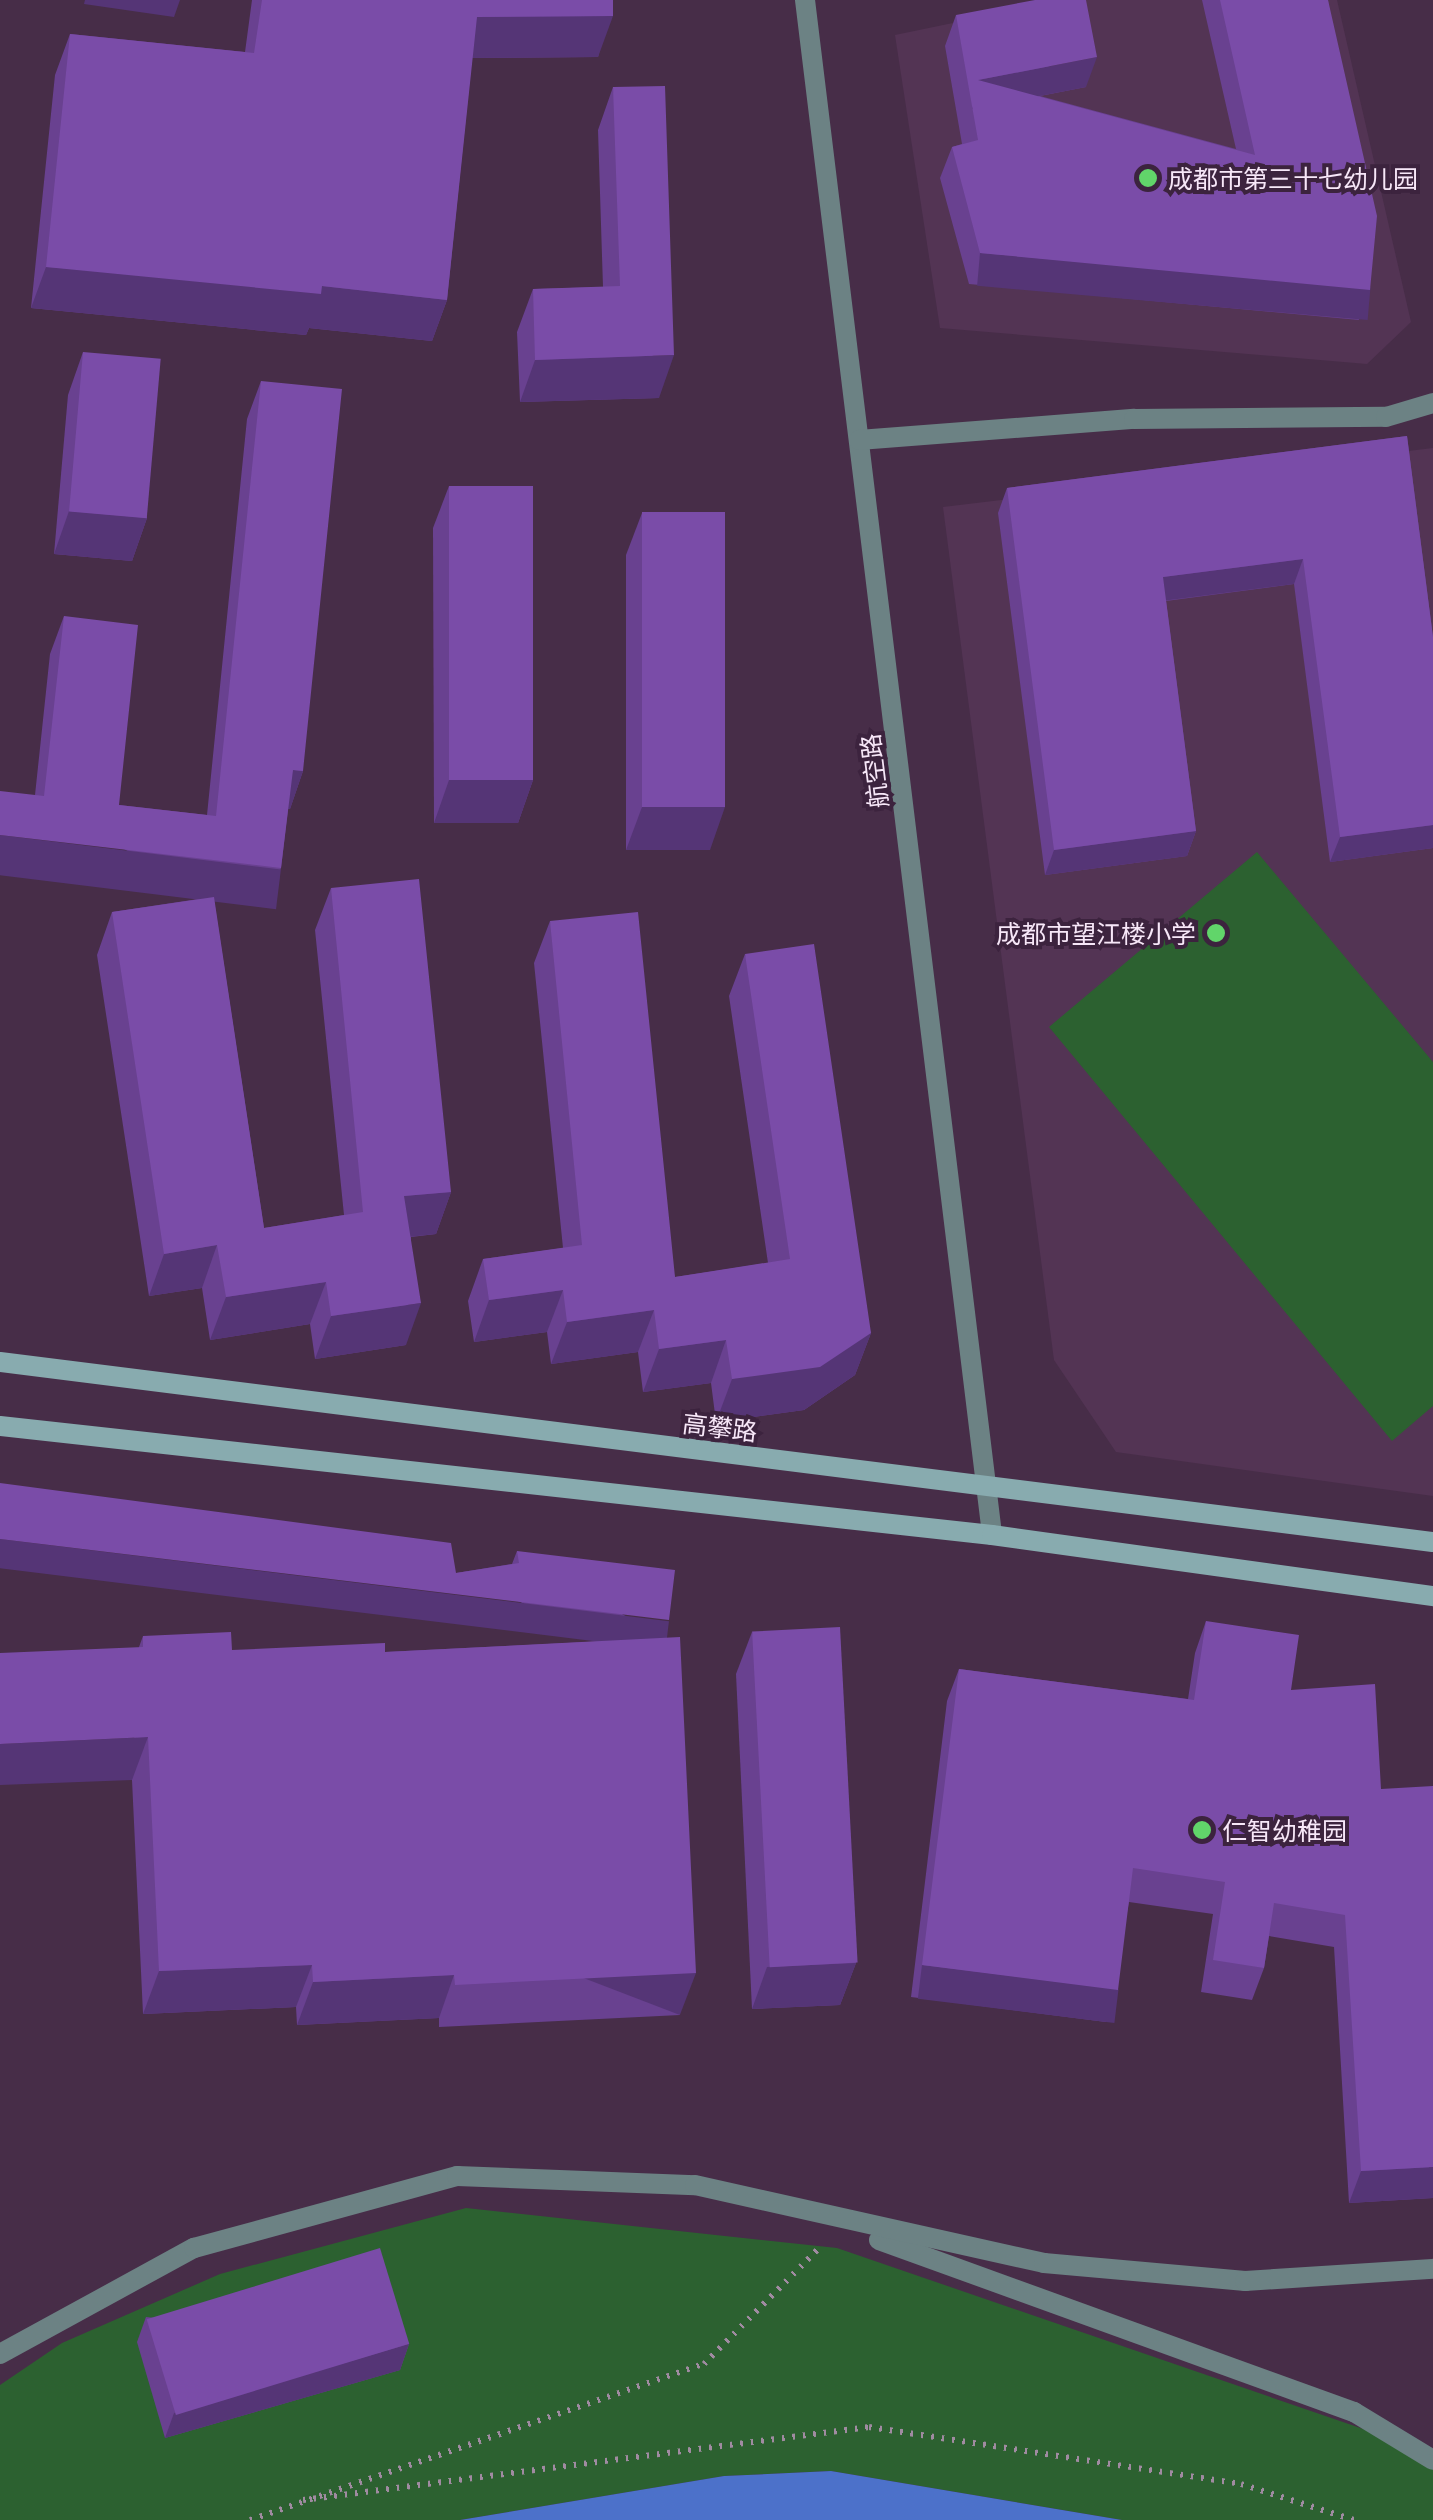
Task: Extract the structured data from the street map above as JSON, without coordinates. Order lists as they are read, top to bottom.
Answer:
{
  "streets": {
    "main road": ["高攀路"],
    "street": ["航空路"]
  },
  "crossings": [
    ["航空路", "高攀路"]
  ],
  "places": ["成都市第三十七幼儿园", "成都市望江楼小学", "仁智幼稚园"]
}
